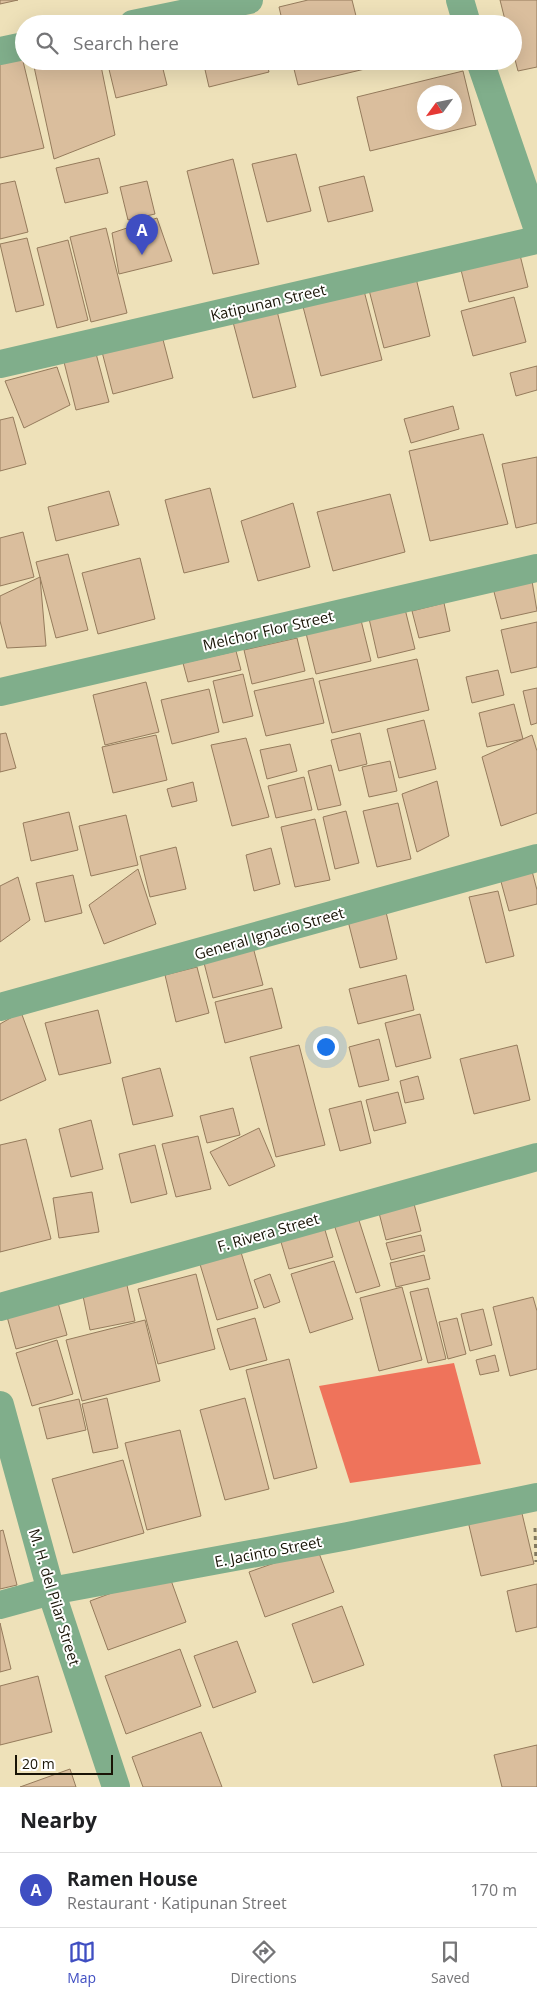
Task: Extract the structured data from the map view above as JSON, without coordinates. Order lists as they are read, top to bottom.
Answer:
{
  "streets": {
    "street": [
      "Katipunan Street",
      "Melchor Flor Street",
      "General Ignacio Street",
      "F. Rivera Street",
      "E. Jacinto Street",
      "M. H. del Pilar Street"
    ]
  },
  "crossings": [
    ["E. Jacinto Street", "M. H. del Pilar Street"]
  ],
  "scale_bar": "20 m",
  "north": "bottom left",
  "page": {
    "search": "Search here",
    "pins": "A",
    "scale": "20 m",
    "heading": "Nearby",
    "list": [
      {
        "mark": "A",
        "name": "Ramen House",
        "note": "Restaurant · Katipunan Street",
        "value": "170 m"
      }
    ],
    "nav": ["Map", "Directions", "Saved"]
  }
}
